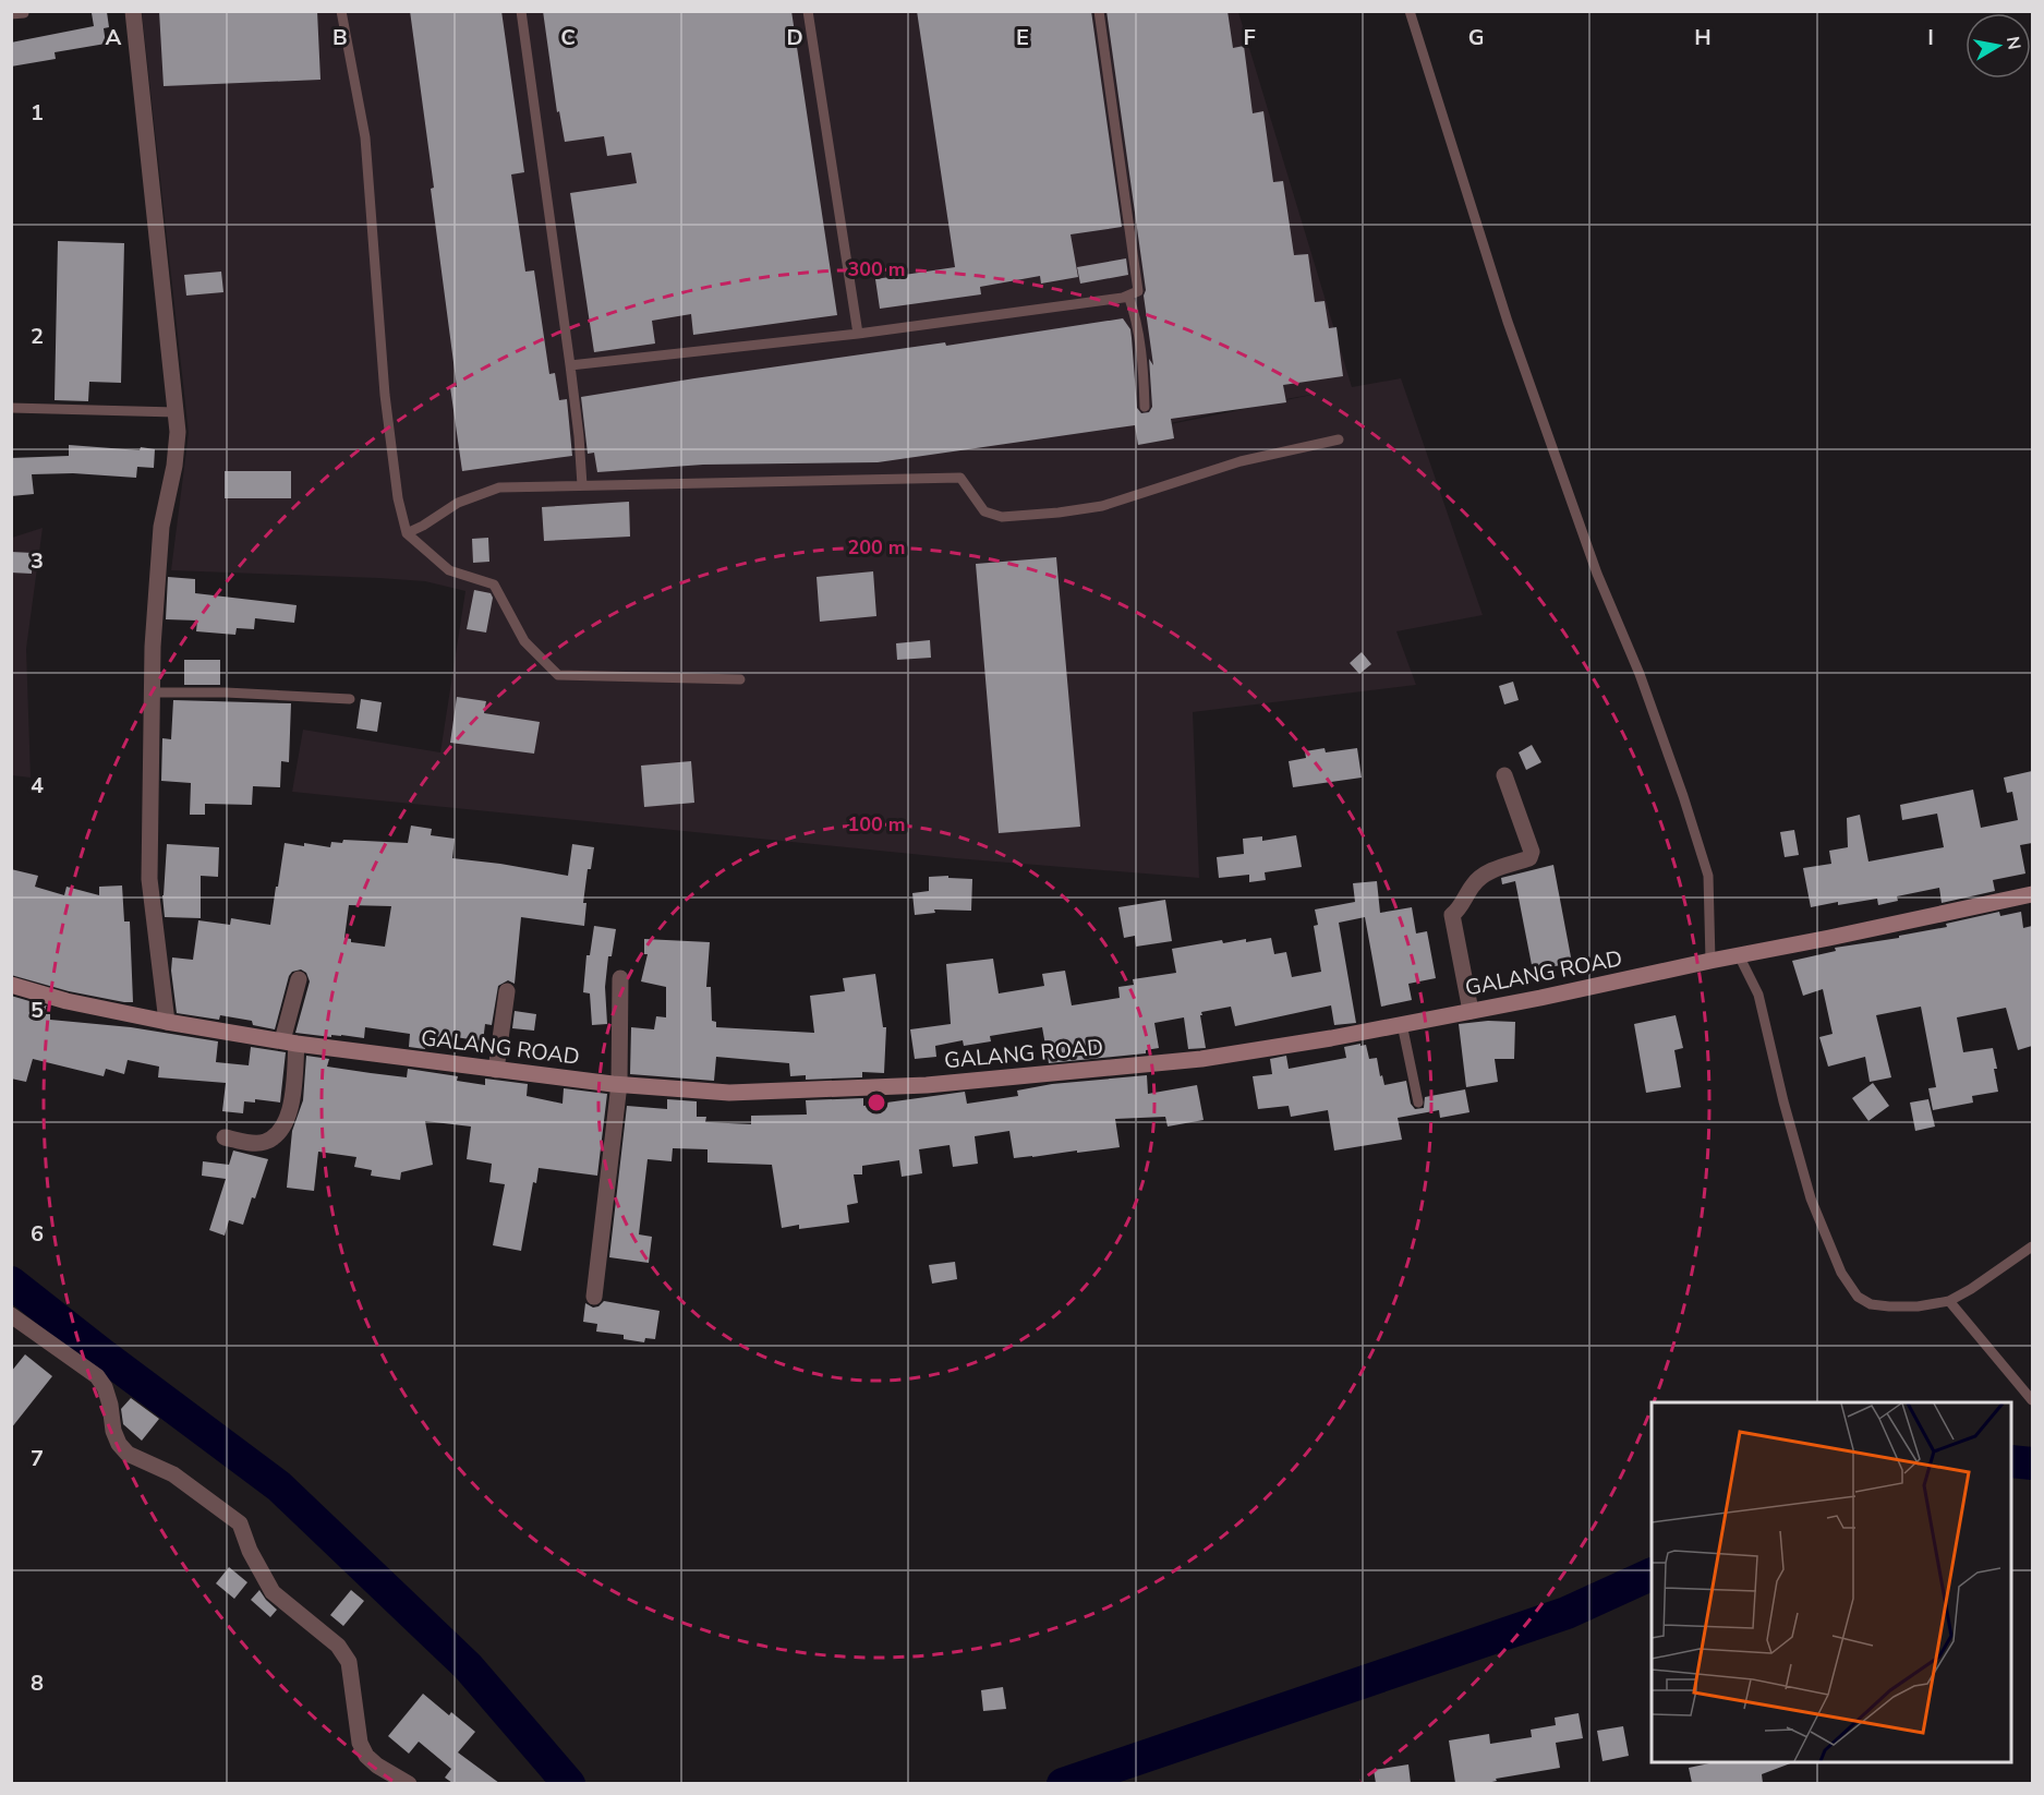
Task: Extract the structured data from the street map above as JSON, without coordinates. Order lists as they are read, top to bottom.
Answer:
{
  "streets": {
    "street": ["GALANG ROAD"]
  },
  "north": "right",
  "grid": {
    "columns": [
      "A",
      "B",
      "C",
      "D",
      "E",
      "F",
      "G",
      "H",
      "I"
    ],
    "rows": [
      "1",
      "2",
      "3",
      "4",
      "5",
      "6",
      "7",
      "8"
    ]
  },
  "rings": ["300 m", "200 m", "100 m"]
}
